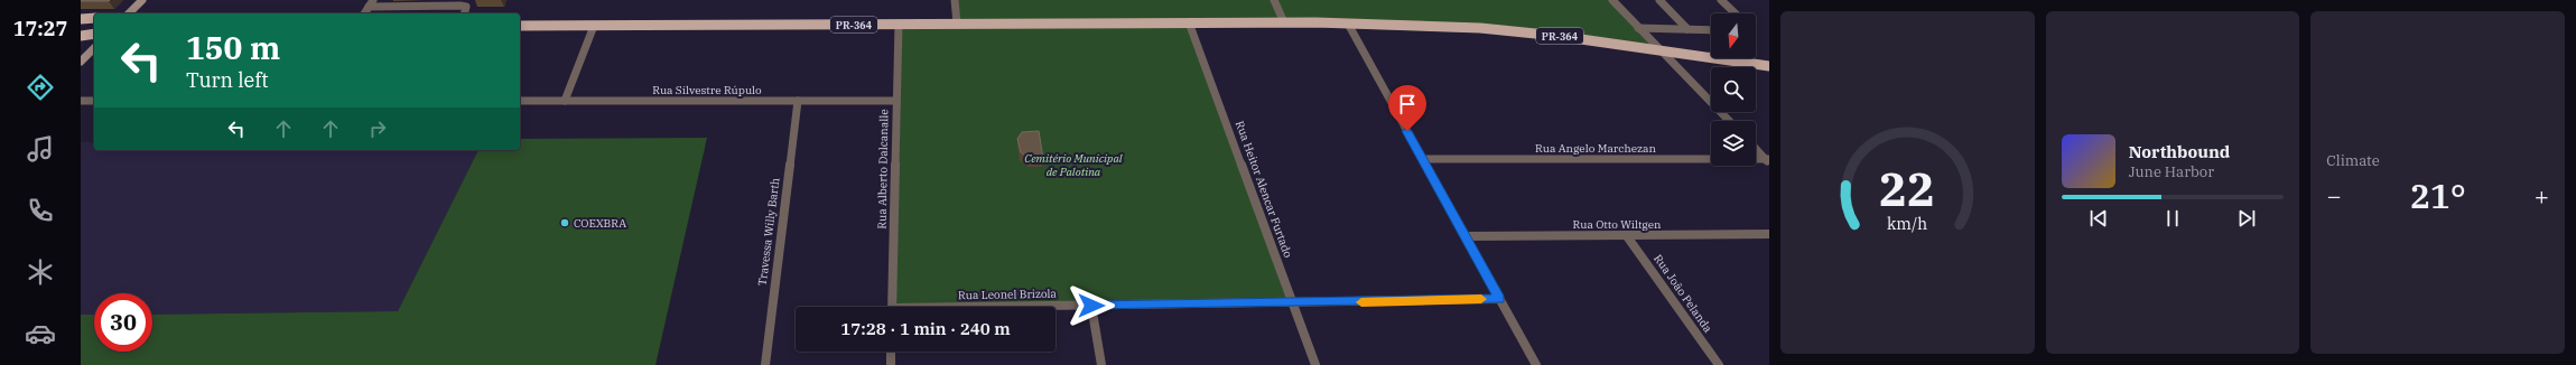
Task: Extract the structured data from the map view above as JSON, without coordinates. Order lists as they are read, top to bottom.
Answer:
{
  "streets": {
    "main road": ["PR-364"],
    "street": [
      "Rua Silvestre Rúpulo",
      "Rua Angelo Marchezan",
      "Rua Alberto Dalcanalle",
      "Rua Heitor Alencar Furtado",
      "Rua Otto Wiltgen",
      "Travessa Willy Barth",
      "Rua João Pelanda",
      "Rua Leonel Brizola"
    ]
  },
  "crossings": [
    ["PR-364", "Rua Alberto Dalcanalle"],
    ["PR-364", "Rua Heitor Alencar Furtado"],
    ["Rua Silvestre Rúpulo", "Rua Alberto Dalcanalle"],
    ["Rua Silvestre Rúpulo", "Travessa Willy Barth"],
    ["Rua Heitor Alencar Furtado", "Rua Leonel Brizola"],
    ["Rua Otto Wiltgen", "Rua João Pelanda"]
  ],
  "parks": ["Cemitério Municipal de Palotina"],
  "places": ["COEXBRA"],
  "north": "bottom",
  "page": {
    "tabs": "17:27",
    "tile": "Climate",
    "turn": ["150 m", "Turn left"],
    "song": ["Northbound", "June Harbor"],
    "heat": ["−", "21°", "+"],
    "limit": "30",
    "trip": "17:28 · 1 min · 240 m",
    "gauge": ["22", "km/h"]
  }
}
